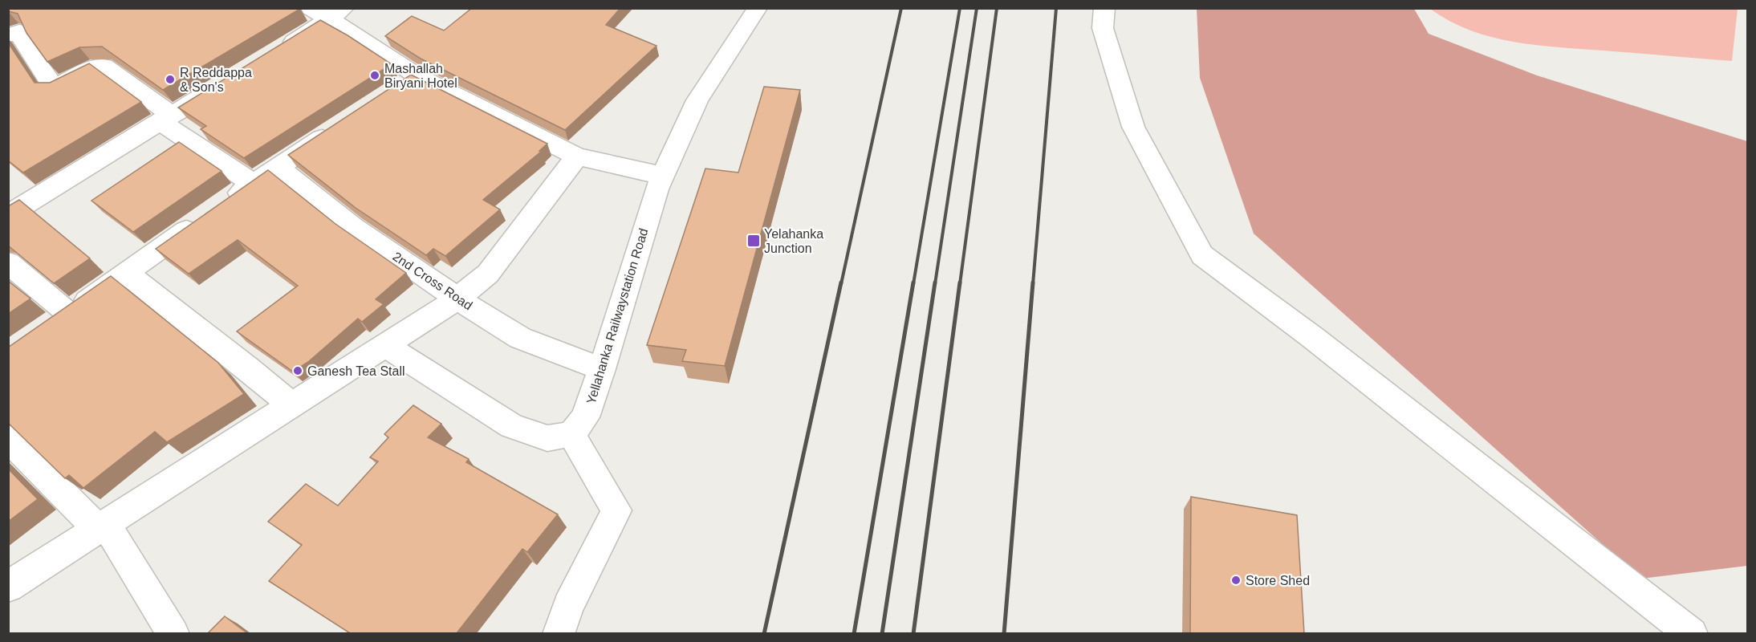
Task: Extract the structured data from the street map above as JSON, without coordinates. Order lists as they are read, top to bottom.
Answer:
{
  "streets": {
    "street": ["2nd Cross Road", "Yellahanka Railwaystation Road"]
  },
  "crossings": [
    ["2nd Cross Road", "Yellahanka Railwaystation Road"]
  ],
  "places": {
    "other": [
      "Mashallah Biryani Hotel",
      "R Reddappa & Son's",
      "Ganesh Tea Stall",
      "Store Shed"
    ],
    "transit": ["Yelahanka Junction"]
  }
}
